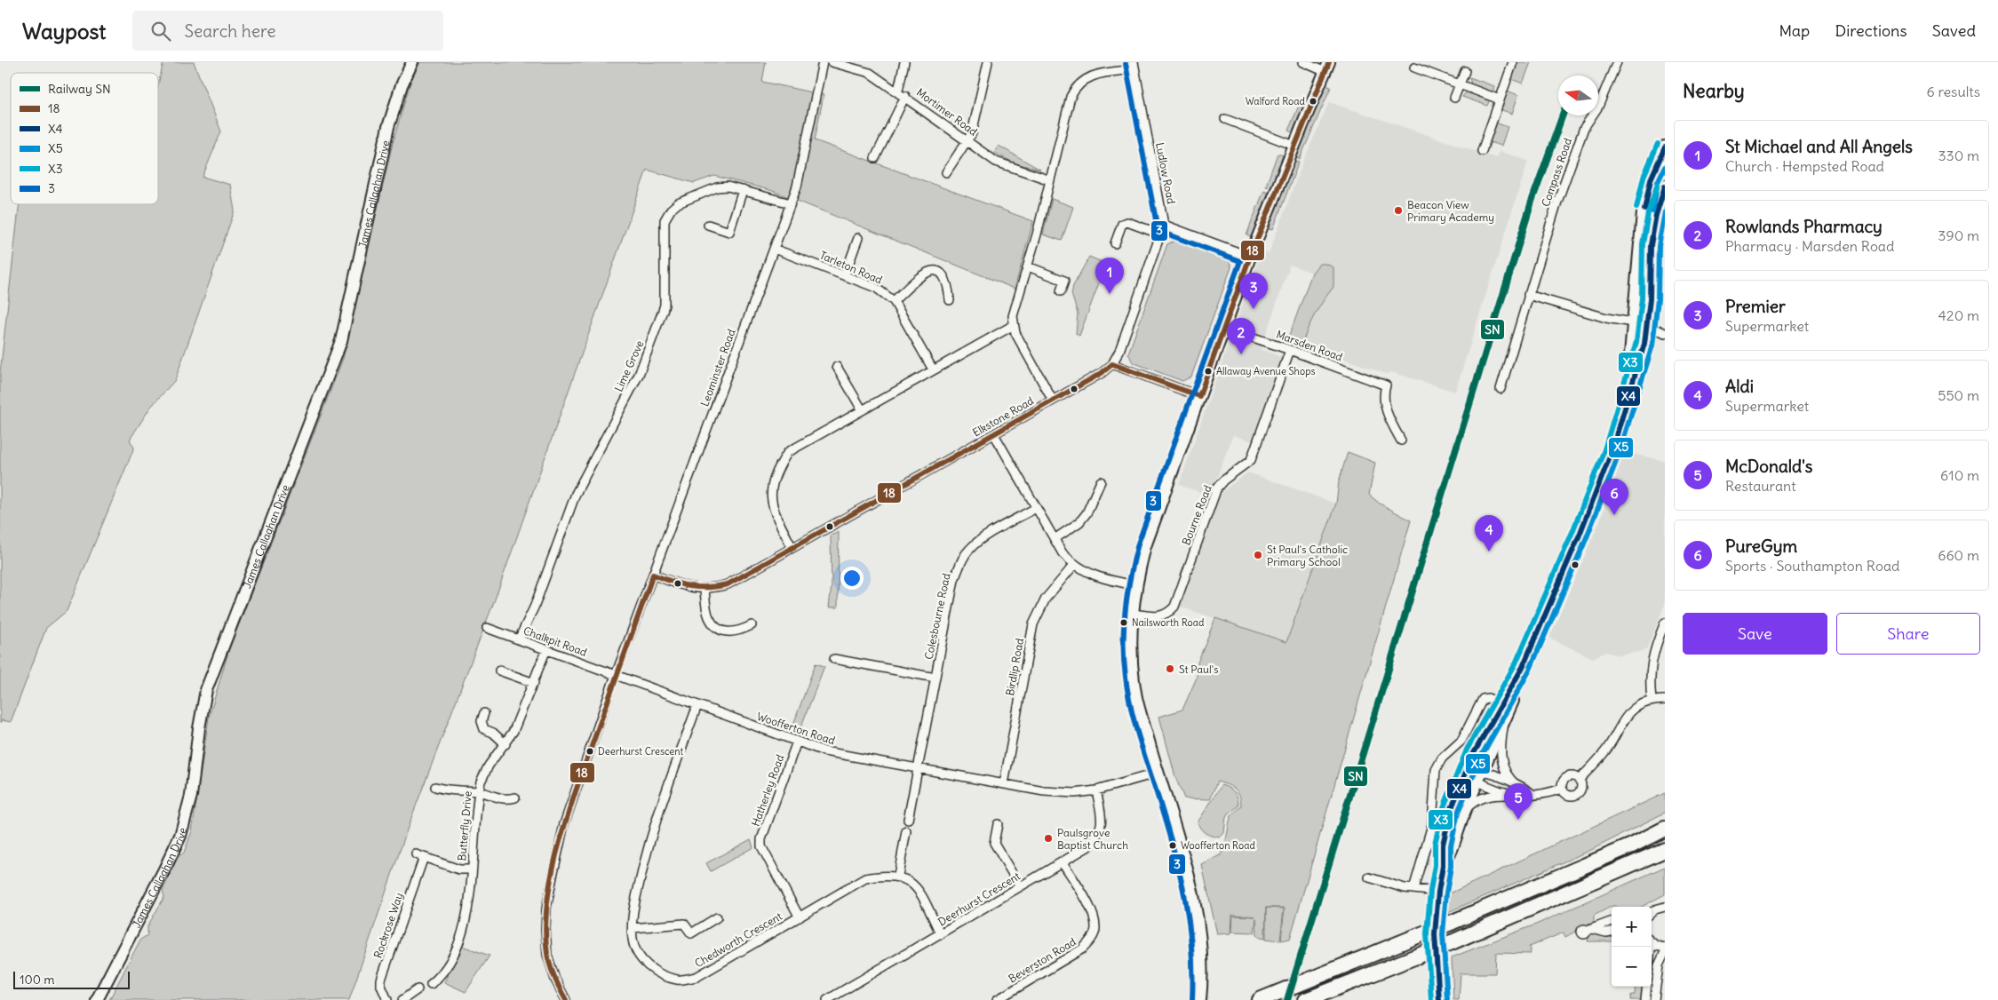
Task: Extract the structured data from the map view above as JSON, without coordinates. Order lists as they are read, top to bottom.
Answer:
{
  "streets": {
    "street": [
      "Mortimer Road",
      "Compass Road",
      "Ludlow Road",
      "James Callaghan Drive",
      "Tarleton Road",
      "Marsden Road",
      "Lime Grove",
      "Leominster Road",
      "Elkstone Road",
      "Bourne Road",
      "Colesbourne Road",
      "Chalkpit Road",
      "Birdlip Road",
      "Woofferton Road",
      "Hatherley Road",
      "Butterfly Drive",
      "Deerhurst Crescent",
      "Rockrose Way",
      "Chedworth Crescent",
      "Beverston Road"
    ]
  },
  "crossings": [
    ["Tarleton Road", "Leominster Road"],
    ["Marsden Road", "Bourne Road"],
    ["Lime Grove", "Leominster Road"],
    ["Lime Grove", "Chalkpit Road"],
    ["Leominster Road", "Elkstone Road"],
    ["Leominster Road", "Chalkpit Road"],
    ["Leominster Road", "Woofferton Road"],
    ["Colesbourne Road", "Woofferton Road"],
    ["Chalkpit Road", "Woofferton Road"],
    ["Chalkpit Road", "Butterfly Drive"],
    ["Birdlip Road", "Woofferton Road"],
    ["Woofferton Road", "Hatherley Road"],
    ["Woofferton Road", "Deerhurst Crescent"],
    ["Woofferton Road", "Chedworth Crescent"],
    ["Hatherley Road", "Chedworth Crescent"],
    ["Deerhurst Crescent", "Beverston Road"]
  ],
  "places": [
    "Walford Road",
    "Beacon View Primary Academy",
    "Allaway Avenue Shops",
    "St Paul's Catholic Primary School",
    "Nailsworth Road",
    "St Paul's",
    "Deerhurst Crescent",
    "Paulsgrove Baptist Church",
    "Woofferton Road"
  ],
  "lines": [
    "transit line 18",
    "transit line 3",
    "rail line SN",
    "transit line X3",
    "transit line X4",
    "transit line X5"
  ],
  "legend": [
    "Railway SN",
    "18",
    "X4",
    "X5",
    "X3",
    "3"
  ],
  "scale_bar": "100 m",
  "north": "left",
  "page": {
    "header": "Waypost",
    "search": "Search here",
    "nav": ["Map", "Directions", "Saved"],
    "heading": ["Nearby", "6 results"],
    "list": [
      {
        "mark": "1",
        "name": "St Michael and All Angels",
        "note": "Church · Hempsted Road",
        "value": "330 m"
      },
      {
        "mark": "2",
        "name": "Rowlands Pharmacy",
        "note": "Pharmacy · Marsden Road",
        "value": "390 m"
      },
      {
        "mark": "3",
        "name": "Premier",
        "note": "Supermarket",
        "value": "420 m"
      },
      {
        "mark": "4",
        "name": "Aldi",
        "note": "Supermarket",
        "value": "550 m"
      },
      {
        "mark": "5",
        "name": "McDonald's",
        "note": "Restaurant",
        "value": "610 m"
      },
      {
        "mark": "6",
        "name": "PureGym",
        "note": "Sports · Southampton Road",
        "value": "660 m"
      }
    ],
    "pins": [
      "1",
      "3",
      "2",
      "6",
      "4",
      "5"
    ],
    "buttons": ["Save", "Share"],
    "map_buttons": ["+", "−"],
    "scale": "100 m"
  }
}
